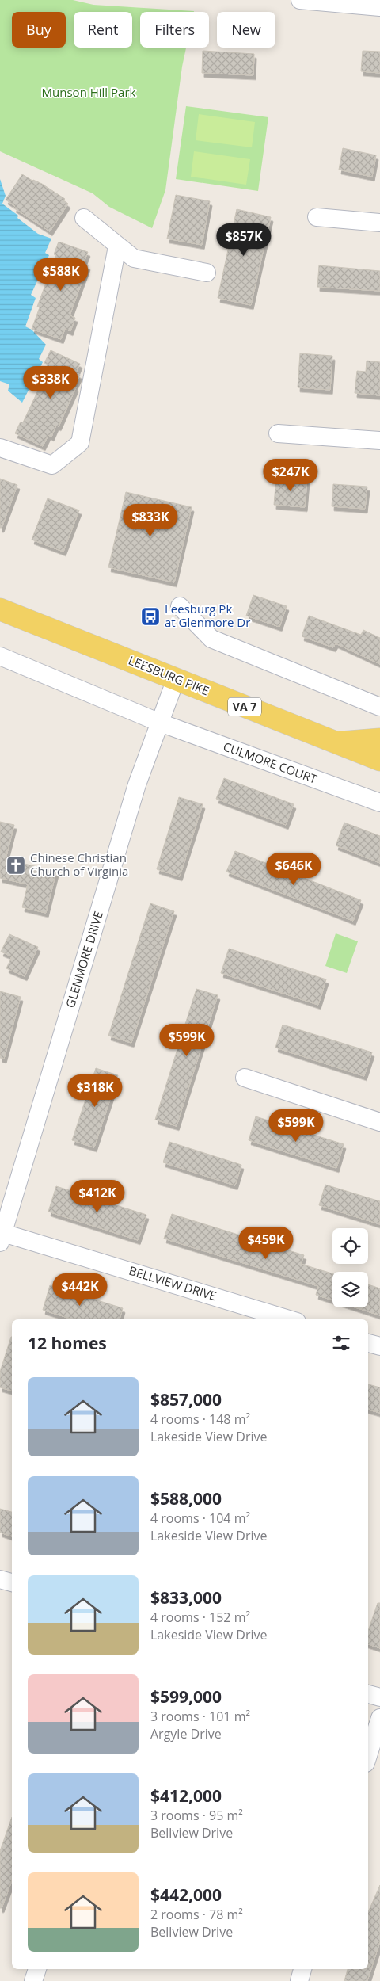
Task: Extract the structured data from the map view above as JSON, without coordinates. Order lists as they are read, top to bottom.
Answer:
{
  "streets": {
    "main road": ["LEESBURG PIKE", "VA 7"],
    "street": ["CULMORE COURT", "GLENMORE DRIVE", "BELLVIEW DRIVE"]
  },
  "crossings": [
    ["LEESBURG PIKE", "GLENMORE DRIVE"],
    ["CULMORE COURT", "GLENMORE DRIVE"],
    ["GLENMORE DRIVE", "BELLVIEW DRIVE"]
  ],
  "parks": ["Munson Hill Park"],
  "places": {
    "bus stop": ["Leesburg Pk at Glenmore Dr"],
    "church": ["Chinese Christian Church of Virginia"]
  },
  "page": {
    "chip": [
      "Buy",
      "Rent",
      "Filters",
      "New"
    ],
    "price": [
      "$857K",
      "$588K",
      "$338K",
      "$247K",
      "$833K",
      "$646K",
      "$599K",
      "$318K",
      "$599K",
      "$412K",
      "$459K",
      "$442K"
    ],
    "heading": "12 homes",
    "list": [
      {
        "name": "$857,000",
        "note": "4 rooms · 148 m² · Lakeside View Drive"
      },
      {
        "name": "$588,000",
        "note": "4 rooms · 104 m² · Lakeside View Drive"
      },
      {
        "name": "$833,000",
        "note": "4 rooms · 152 m² · Lakeside View Drive"
      },
      {
        "name": "$599,000",
        "note": "3 rooms · 101 m² · Argyle Drive"
      },
      {
        "name": "$412,000",
        "note": "3 rooms · 95 m² · Bellview Drive"
      },
      {
        "name": "$442,000",
        "note": "2 rooms · 78 m² · Bellview Drive"
      }
    ]
  }
}
